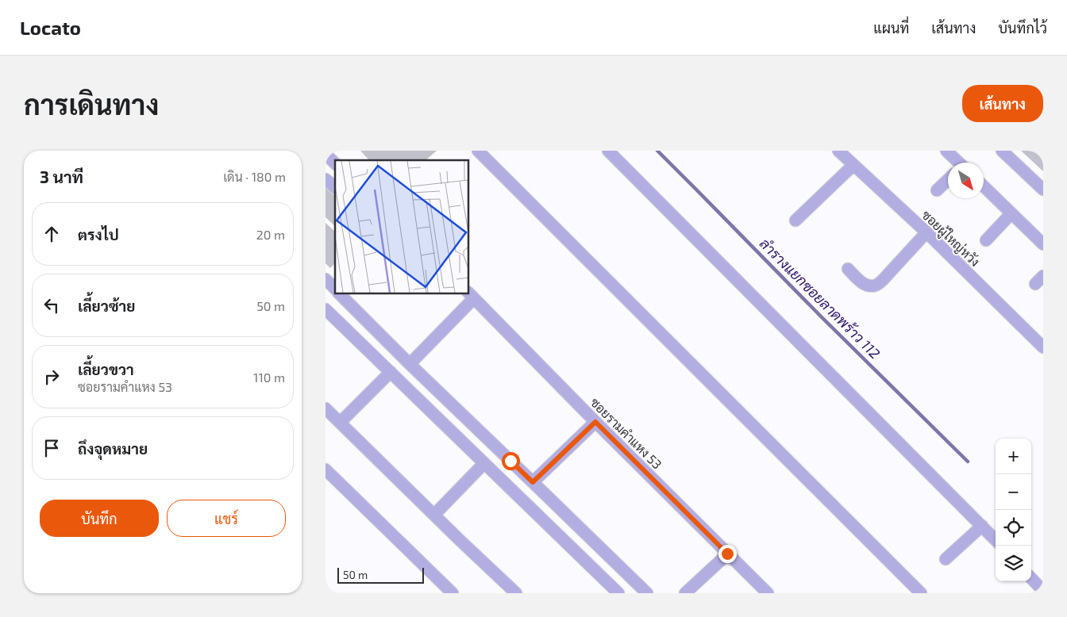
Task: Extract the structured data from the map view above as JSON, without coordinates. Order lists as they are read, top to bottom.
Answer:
{
  "streets": {
    "street": ["ซอยผู้ใหญ่หวัง", "ซอยรามคำแหง 53"]
  },
  "water": ["ลำรางแยกซอยลาดพร้าว 112"],
  "scale_bar": "50 m",
  "north": "bottom right",
  "page": {
    "header": "Locato",
    "nav": ["แผนที่", "เส้นทาง", "บันทึกไว้"],
    "buttons": [
      "เส้นทาง",
      ["บันทึก", "แชร์"]
    ],
    "title": "การเดินทาง",
    "heading": ["3 นาที", "เดิน · 180 m"],
    "list": [
      ["ตรงไป", "20 m"],
      ["เลี้ยวซ้าย", "50 m"],
      ["เลี้ยวขวา", "ซอยรามคำแหง 53", "110 m"],
      "ถึงจุดหมาย"
    ],
    "map_buttons": ["+", "−"],
    "scale": "50 m"
  }
}
